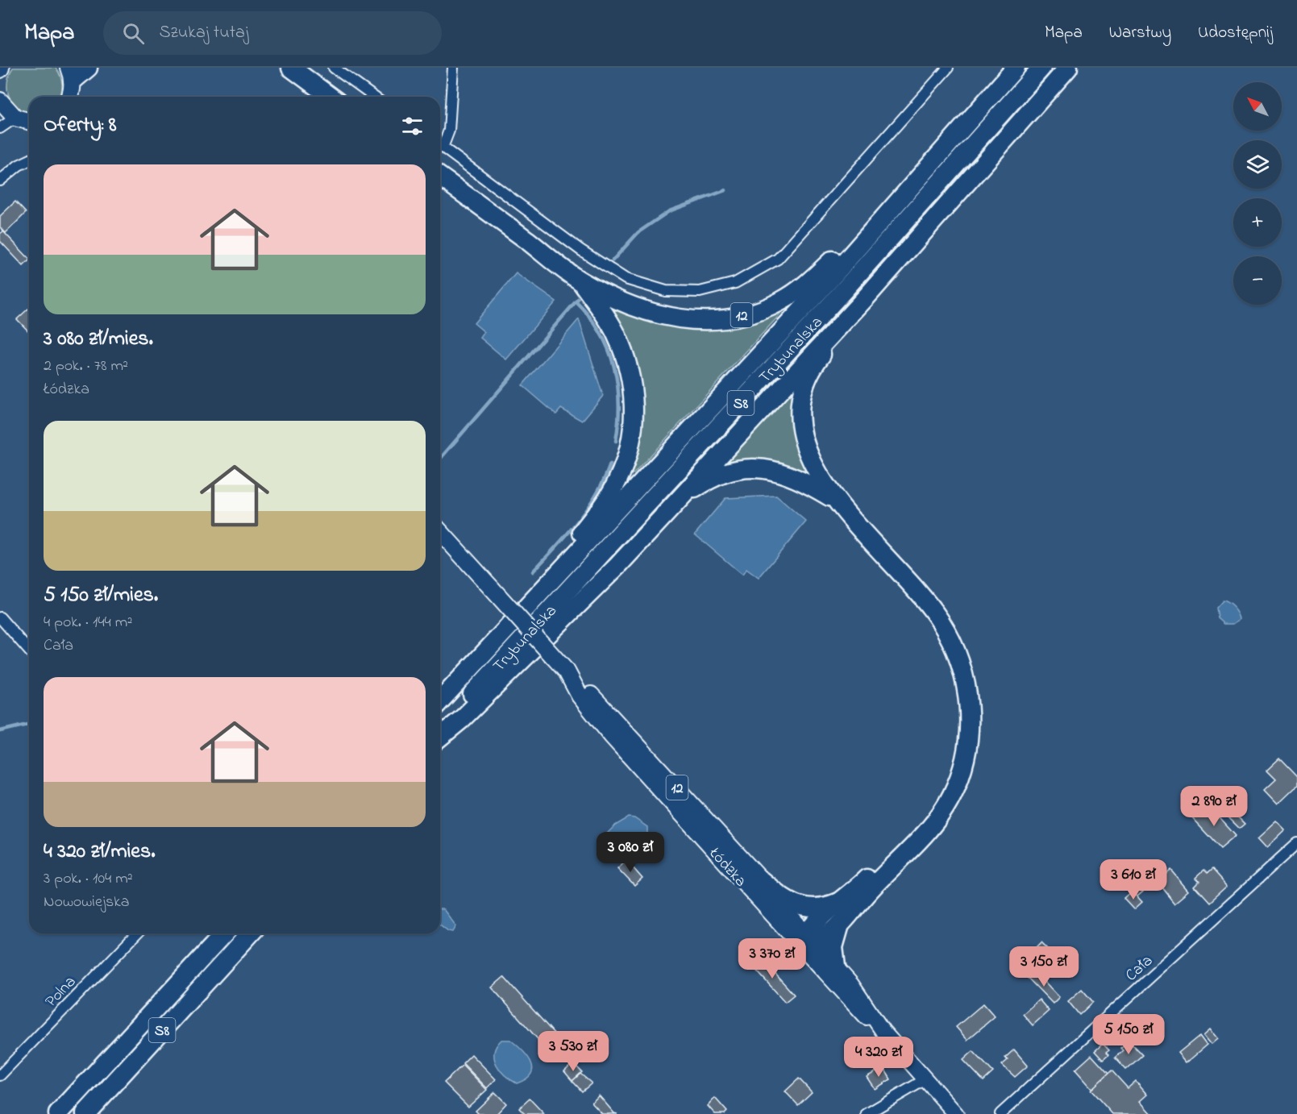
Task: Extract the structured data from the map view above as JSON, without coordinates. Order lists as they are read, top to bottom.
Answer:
{
  "streets": {
    "highway": ["12", "Trybunalska", "S8"],
    "main road": ["Łódzka"],
    "street": ["Cała", "Polna"]
  },
  "crossings": [
    ["12", "Trybunalska"],
    ["12", "Łódzka"]
  ],
  "north": "top left",
  "page": {
    "header": "Mapa",
    "search": "Szukaj tutaj",
    "nav": ["Mapa", "Warstwy", "Udostępnij"],
    "map_buttons": ["+", "−"],
    "heading": "Oferty: 8",
    "list": [
      {
        "name": "3 080 zł/mies.",
        "note": "2 pok. · 78 m² · Łódzka"
      },
      {
        "name": "5 150 zł/mies.",
        "note": "4 pok. · 144 m² · Cała"
      },
      {
        "name": "4 320 zł/mies.",
        "note": "3 pok. · 104 m² · Nowowiejska"
      }
    ],
    "price": [
      "2 890 zł",
      "3 080 zł",
      "3 610 zł",
      "3 370 zł",
      "3 150 zł",
      "5 150 zł",
      "3 530 zł",
      "4 320 zł"
    ]
  }
}
